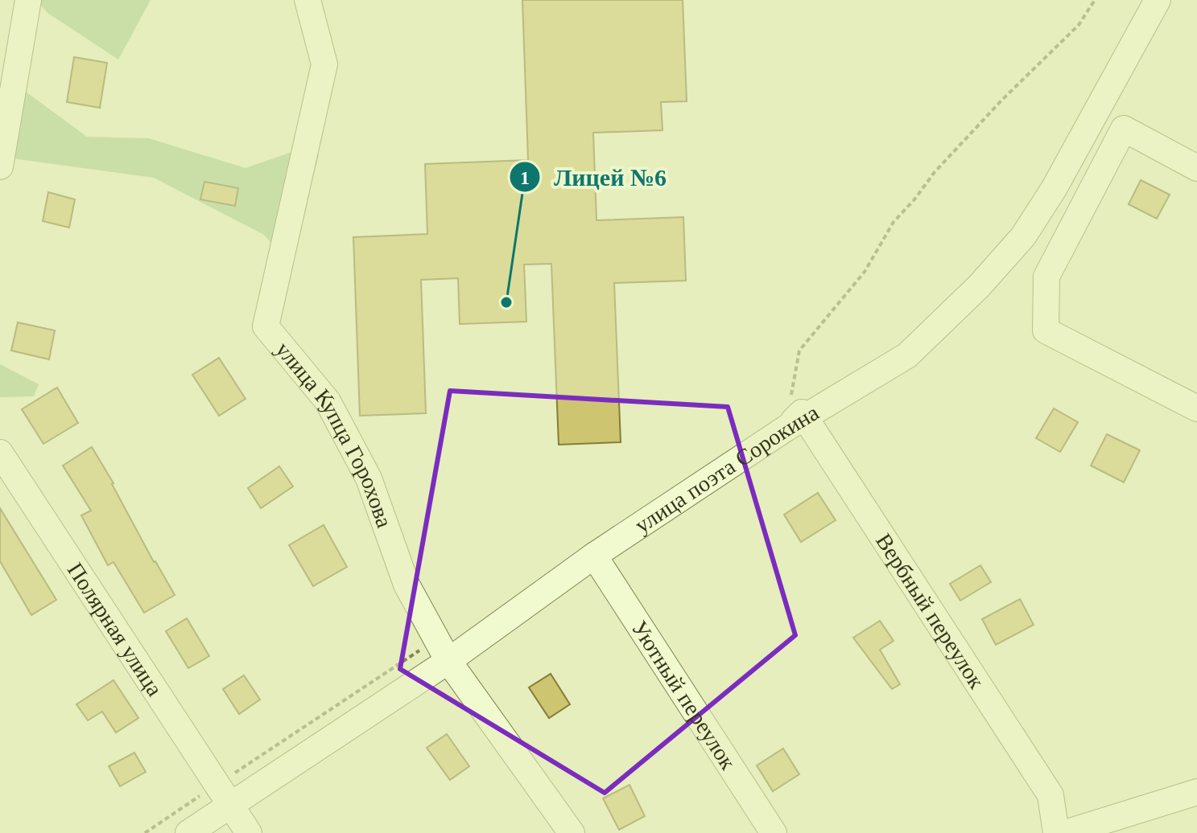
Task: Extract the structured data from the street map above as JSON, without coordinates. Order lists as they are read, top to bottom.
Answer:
{
  "streets": {
    "street": [
      "улица Купца Горохова",
      "улица поэта Сорокина",
      "Вербный переулок",
      "Полярная улица",
      "Уютный переулок"
    ]
  },
  "crossings": [
    ["улица Купца Горохова", "улица поэта Сорокина"],
    ["улица поэта Сорокина", "Вербный переулок"],
    ["улица поэта Сорокина", "Полярная улица"],
    ["улица поэта Сорокина", "Уютный переулок"]
  ],
  "places": ["Лицей №6"]
}
